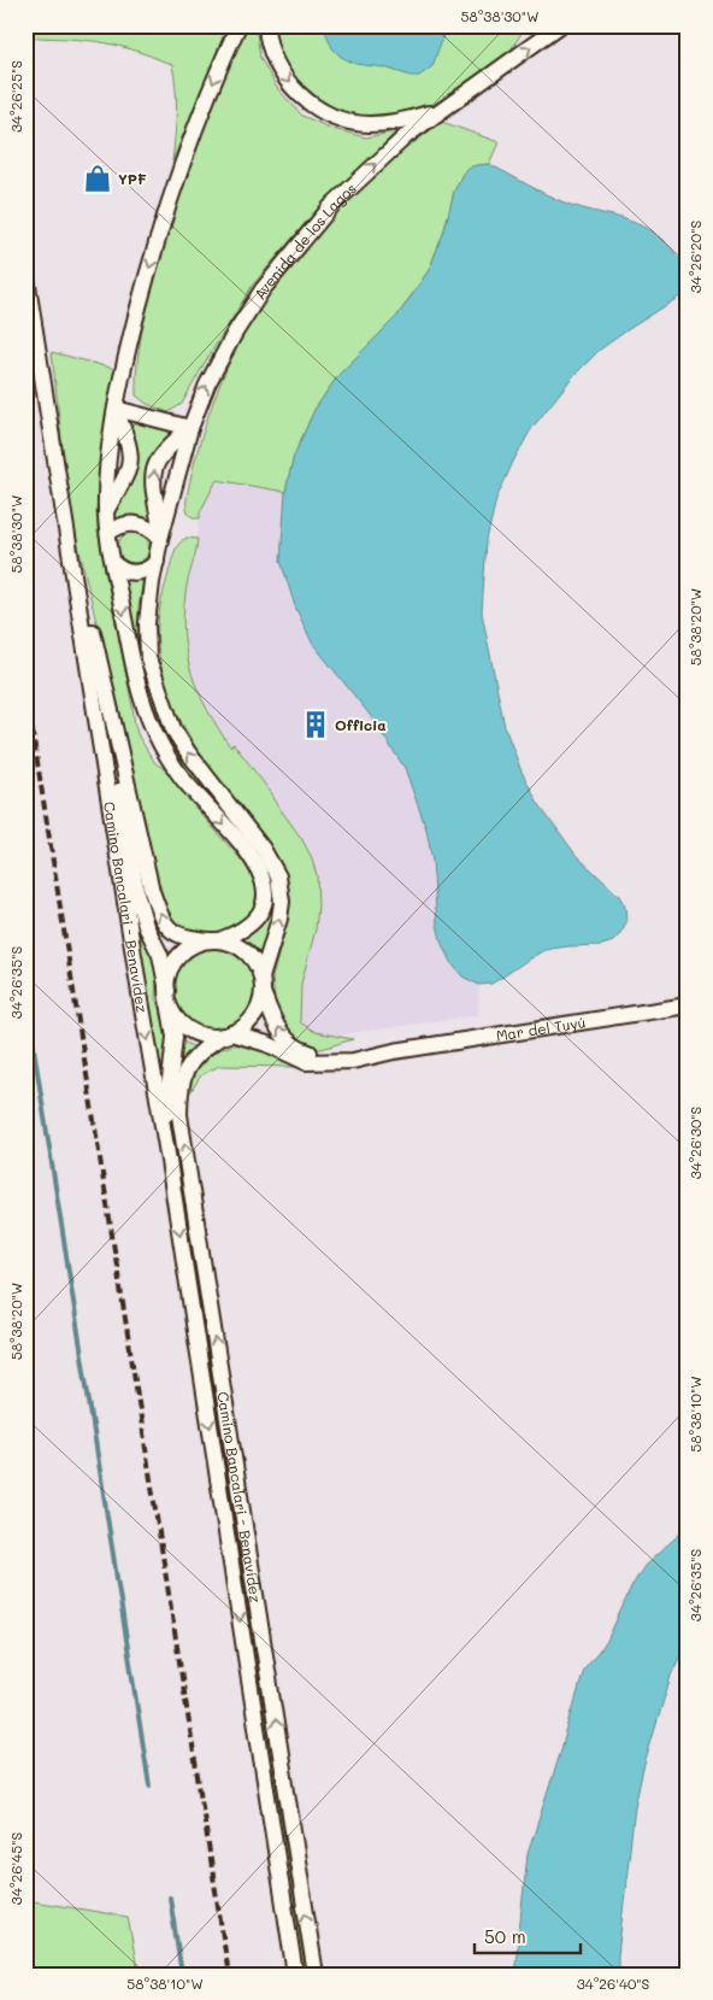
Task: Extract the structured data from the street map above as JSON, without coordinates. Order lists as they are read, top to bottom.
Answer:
{
  "streets": {
    "main road": ["Avenida de los Lagos", "Camino Bancalari - Benavídez", "Mar del Tuyú"]
  },
  "places": {
    "shop": ["YPF"],
    "building": ["Officia"]
  },
  "scale_bar": "50 m",
  "coordinates": [
    "58°38'30\"W",
    "34°26'25\"S",
    "34°26'20\"S",
    "58°38'20\"W",
    "34°26'35\"S",
    "34°26'30\"S",
    "58°38'10\"W",
    "34°26'45\"S",
    "34°26'40\"S"
  ]
}
